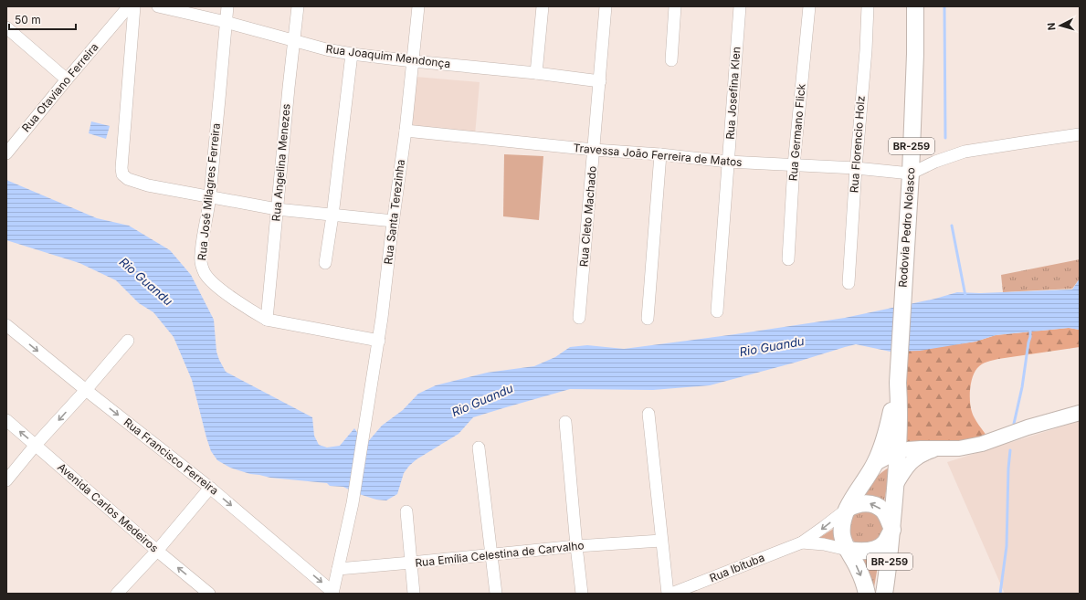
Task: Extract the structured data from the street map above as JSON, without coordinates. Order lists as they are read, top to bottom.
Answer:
{
  "streets": {
    "highway": ["BR-259", "Rodovia Pedro Nolasco"],
    "street": [
      "Rua Joaquim Mendonça",
      "Rua Otaviano Ferreira",
      "Rua Josefina Klen",
      "Rua Germano Flick",
      "Rua Florencio Holz",
      "Travessa João Ferreira de Matos",
      "Rua Angelina Menezes",
      "Rua José Milagres Ferreira",
      "Rua Santa Terezinha",
      "Rua Cleto Machado",
      "Rua Francisco Ferreira",
      "Avenida Carlos Medeiros",
      "Rua Emília Celestina de Carvalho",
      "Rua Ibituba"
    ]
  },
  "crossings": [
    ["Rua Joaquim Mendonça", "Rua Angelina Menezes"],
    ["Rua Joaquim Mendonça", "Rua José Milagres Ferreira"],
    ["Rua Joaquim Mendonça", "Rua Santa Terezinha"],
    ["Rua Joaquim Mendonça", "Rua Cleto Machado"],
    ["Rua Josefina Klen", "Travessa João Ferreira de Matos"],
    ["Rua Germano Flick", "Travessa João Ferreira de Matos"],
    ["Rua Florencio Holz", "Travessa João Ferreira de Matos"],
    ["BR-259", "Rodovia Pedro Nolasco"],
    ["BR-259", "Rua Ibituba"],
    ["Travessa João Ferreira de Matos", "Rua Santa Terezinha"],
    ["Travessa João Ferreira de Matos", "Rua Cleto Machado"],
    ["Travessa João Ferreira de Matos", "Rodovia Pedro Nolasco"],
    ["Rua Angelina Menezes", "Rua José Milagres Ferreira"],
    ["Rua José Milagres Ferreira", "Rua Santa Terezinha"],
    ["Rua Santa Terezinha", "Rua Francisco Ferreira"],
    ["Rua Santa Terezinha", "Rua Emília Celestina de Carvalho"],
    ["Rodovia Pedro Nolasco", "Rua Ibituba"]
  ],
  "one_way": ["Rua Francisco Ferreira", "Avenida Carlos Medeiros"],
  "water": ["Rio Guandu"],
  "scale_bar": "50 m",
  "north": "left"
}
